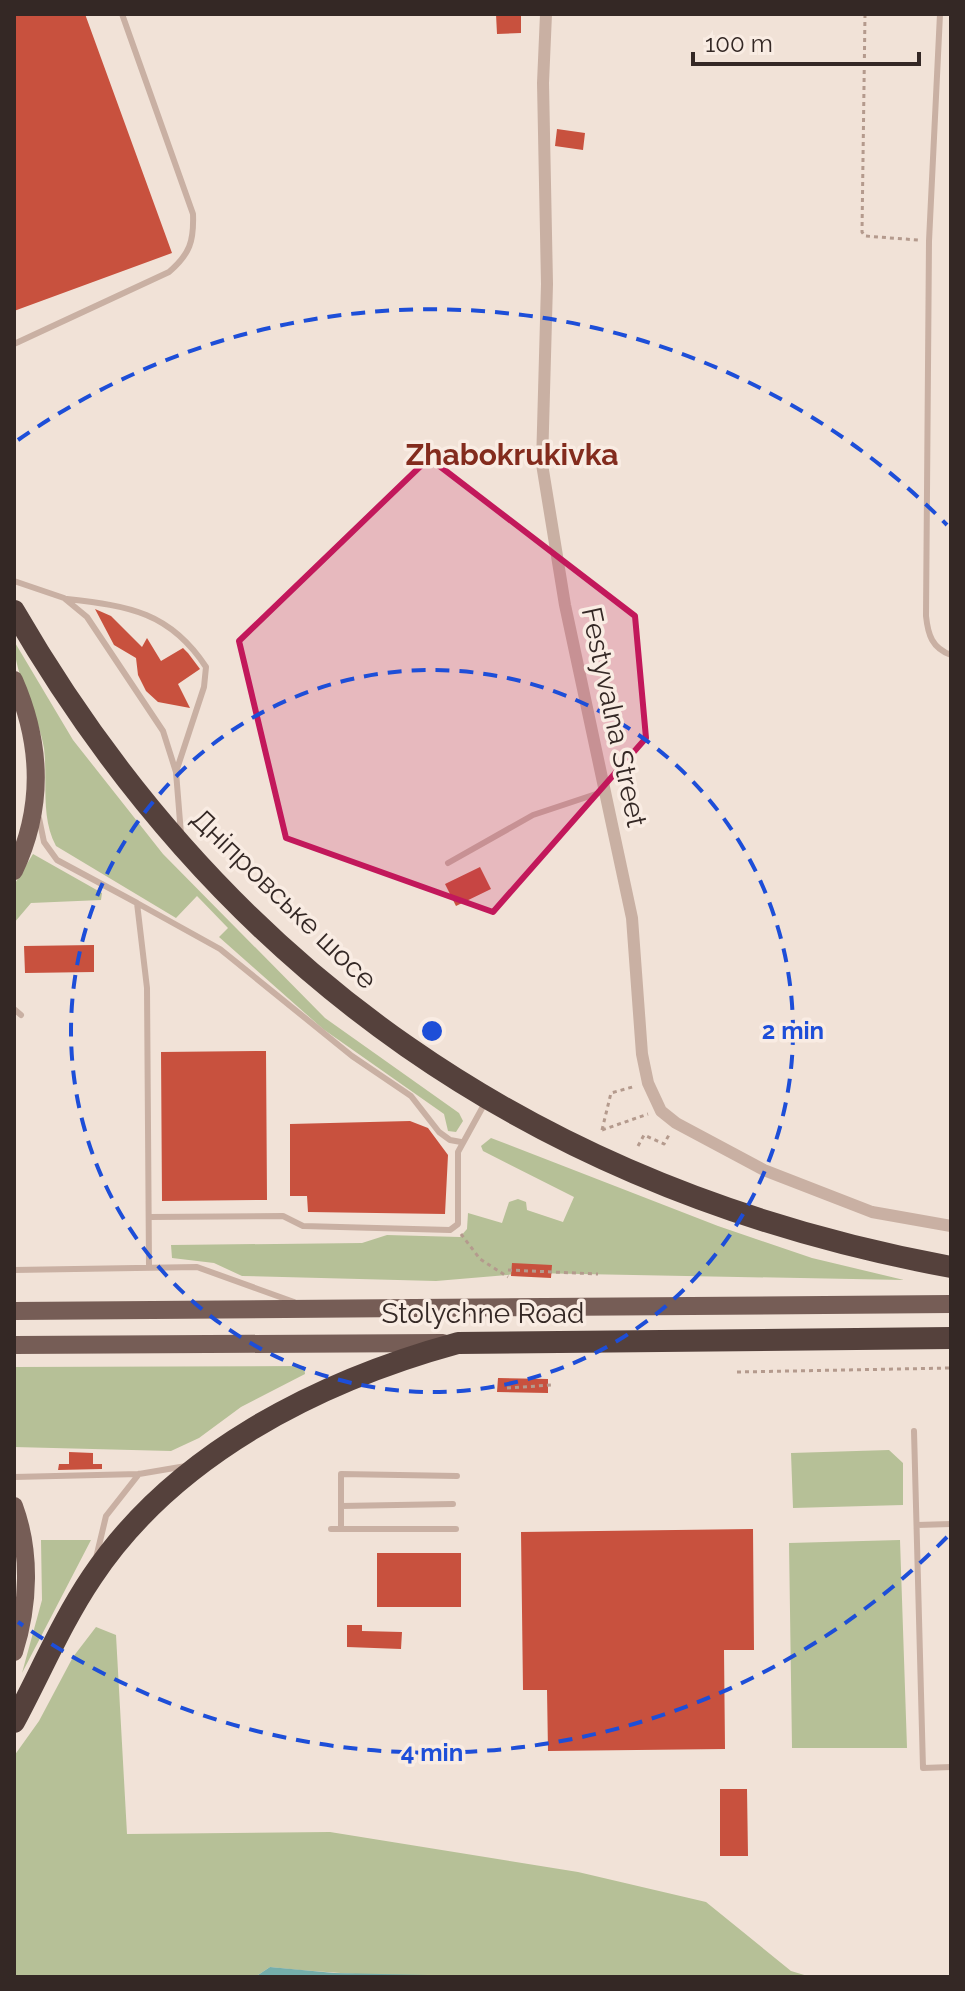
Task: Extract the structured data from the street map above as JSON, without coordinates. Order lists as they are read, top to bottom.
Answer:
{
  "streets": {
    "highway": ["Дніпровське шосе", "Stolychne Road"],
    "street": ["Festyvalna Street"]
  },
  "districts": ["Zhabokrukivka"],
  "scale_bar": "100 m",
  "rings": ["2 min", "4 min"]
}
